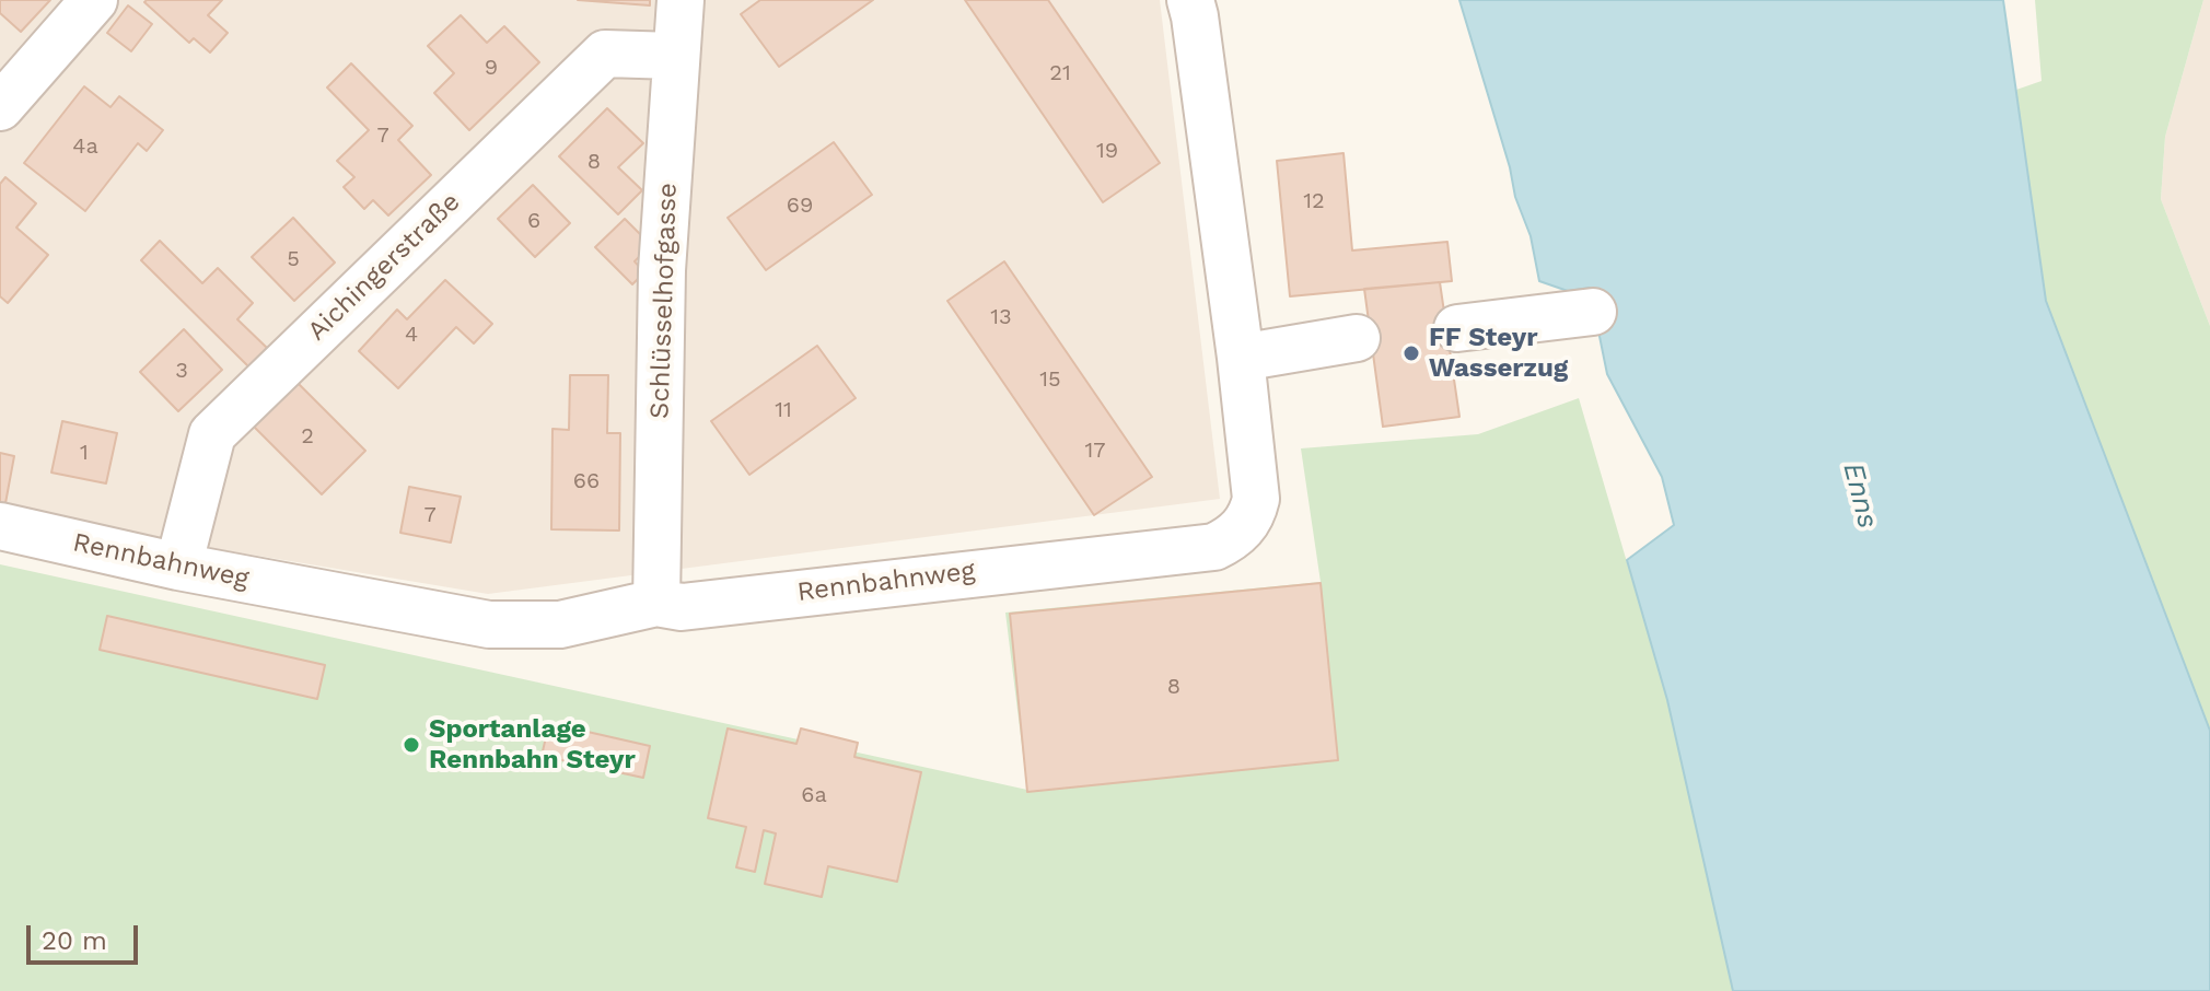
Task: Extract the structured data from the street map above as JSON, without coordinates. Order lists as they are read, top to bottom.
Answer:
{
  "streets": {
    "street": ["Aichingerstraße", "Schlüsselhofgasse", "Rennbahnweg"]
  },
  "crossings": [
    ["Aichingerstraße", "Schlüsselhofgasse"],
    ["Aichingerstraße", "Rennbahnweg"],
    ["Schlüsselhofgasse", "Rennbahnweg"]
  ],
  "water": ["Enns"],
  "places": ["FF Steyr Wasserzug", "Sportanlage Rennbahn Steyr"],
  "house_numbers": [
    "9",
    "21",
    "7",
    "4a",
    "19",
    "8",
    "12",
    "69",
    "6",
    "5",
    "13",
    "4",
    "3",
    "15",
    "11",
    "2",
    "17",
    "1",
    "66",
    "7",
    "8",
    "6a"
  ],
  "scale_bar": "20 m"
}
